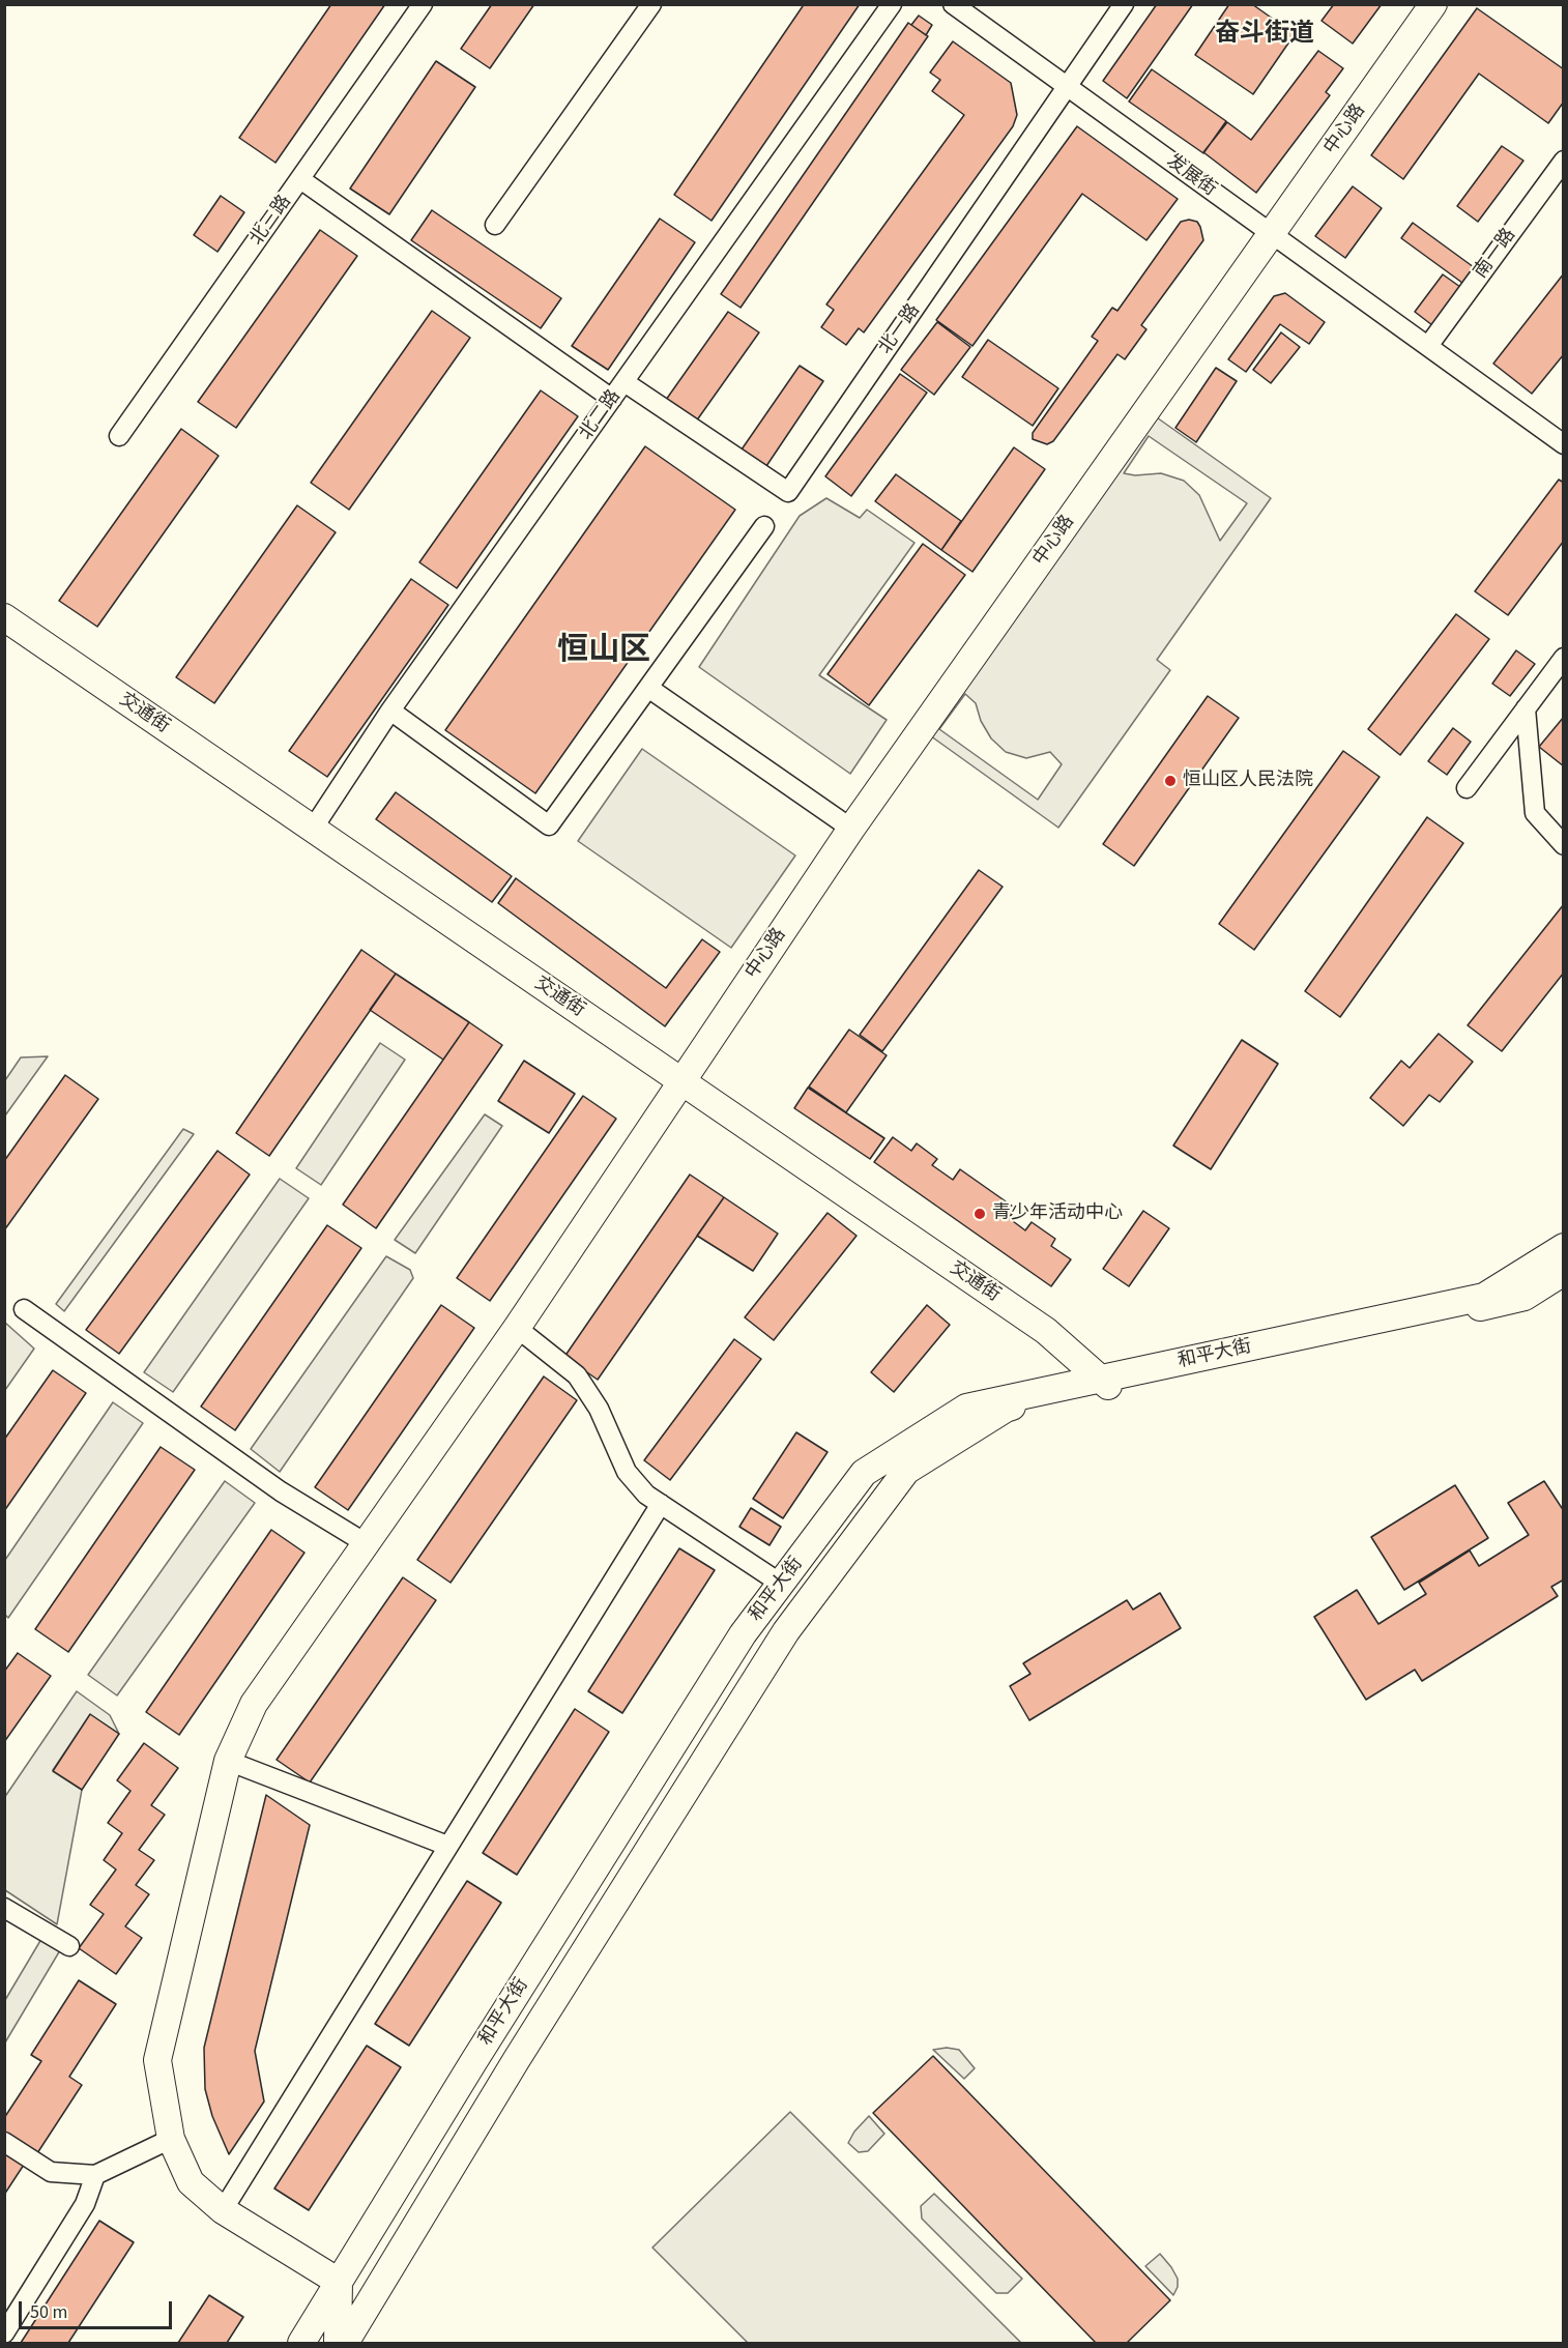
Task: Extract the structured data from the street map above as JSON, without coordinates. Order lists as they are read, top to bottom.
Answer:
{
  "streets": {
    "street": [
      "中心路",
      "发展街",
      "北三路",
      "南一路",
      "北一路",
      "北二路",
      "交通街",
      "和平大街"
    ]
  },
  "crossings": [
    ["中心路", "发展街"],
    ["中心路", "交通街"],
    ["中心路", "和平大街"],
    ["发展街", "南一路"],
    ["发展街", "北一路"],
    ["北一路", "北二路"],
    ["北二路", "交通街"],
    ["交通街", "和平大街"]
  ],
  "districts": ["奋斗街道", "恒山区"],
  "places": ["恒山区人民法院", "青少年活动中心"],
  "scale_bar": "50 m"
}
